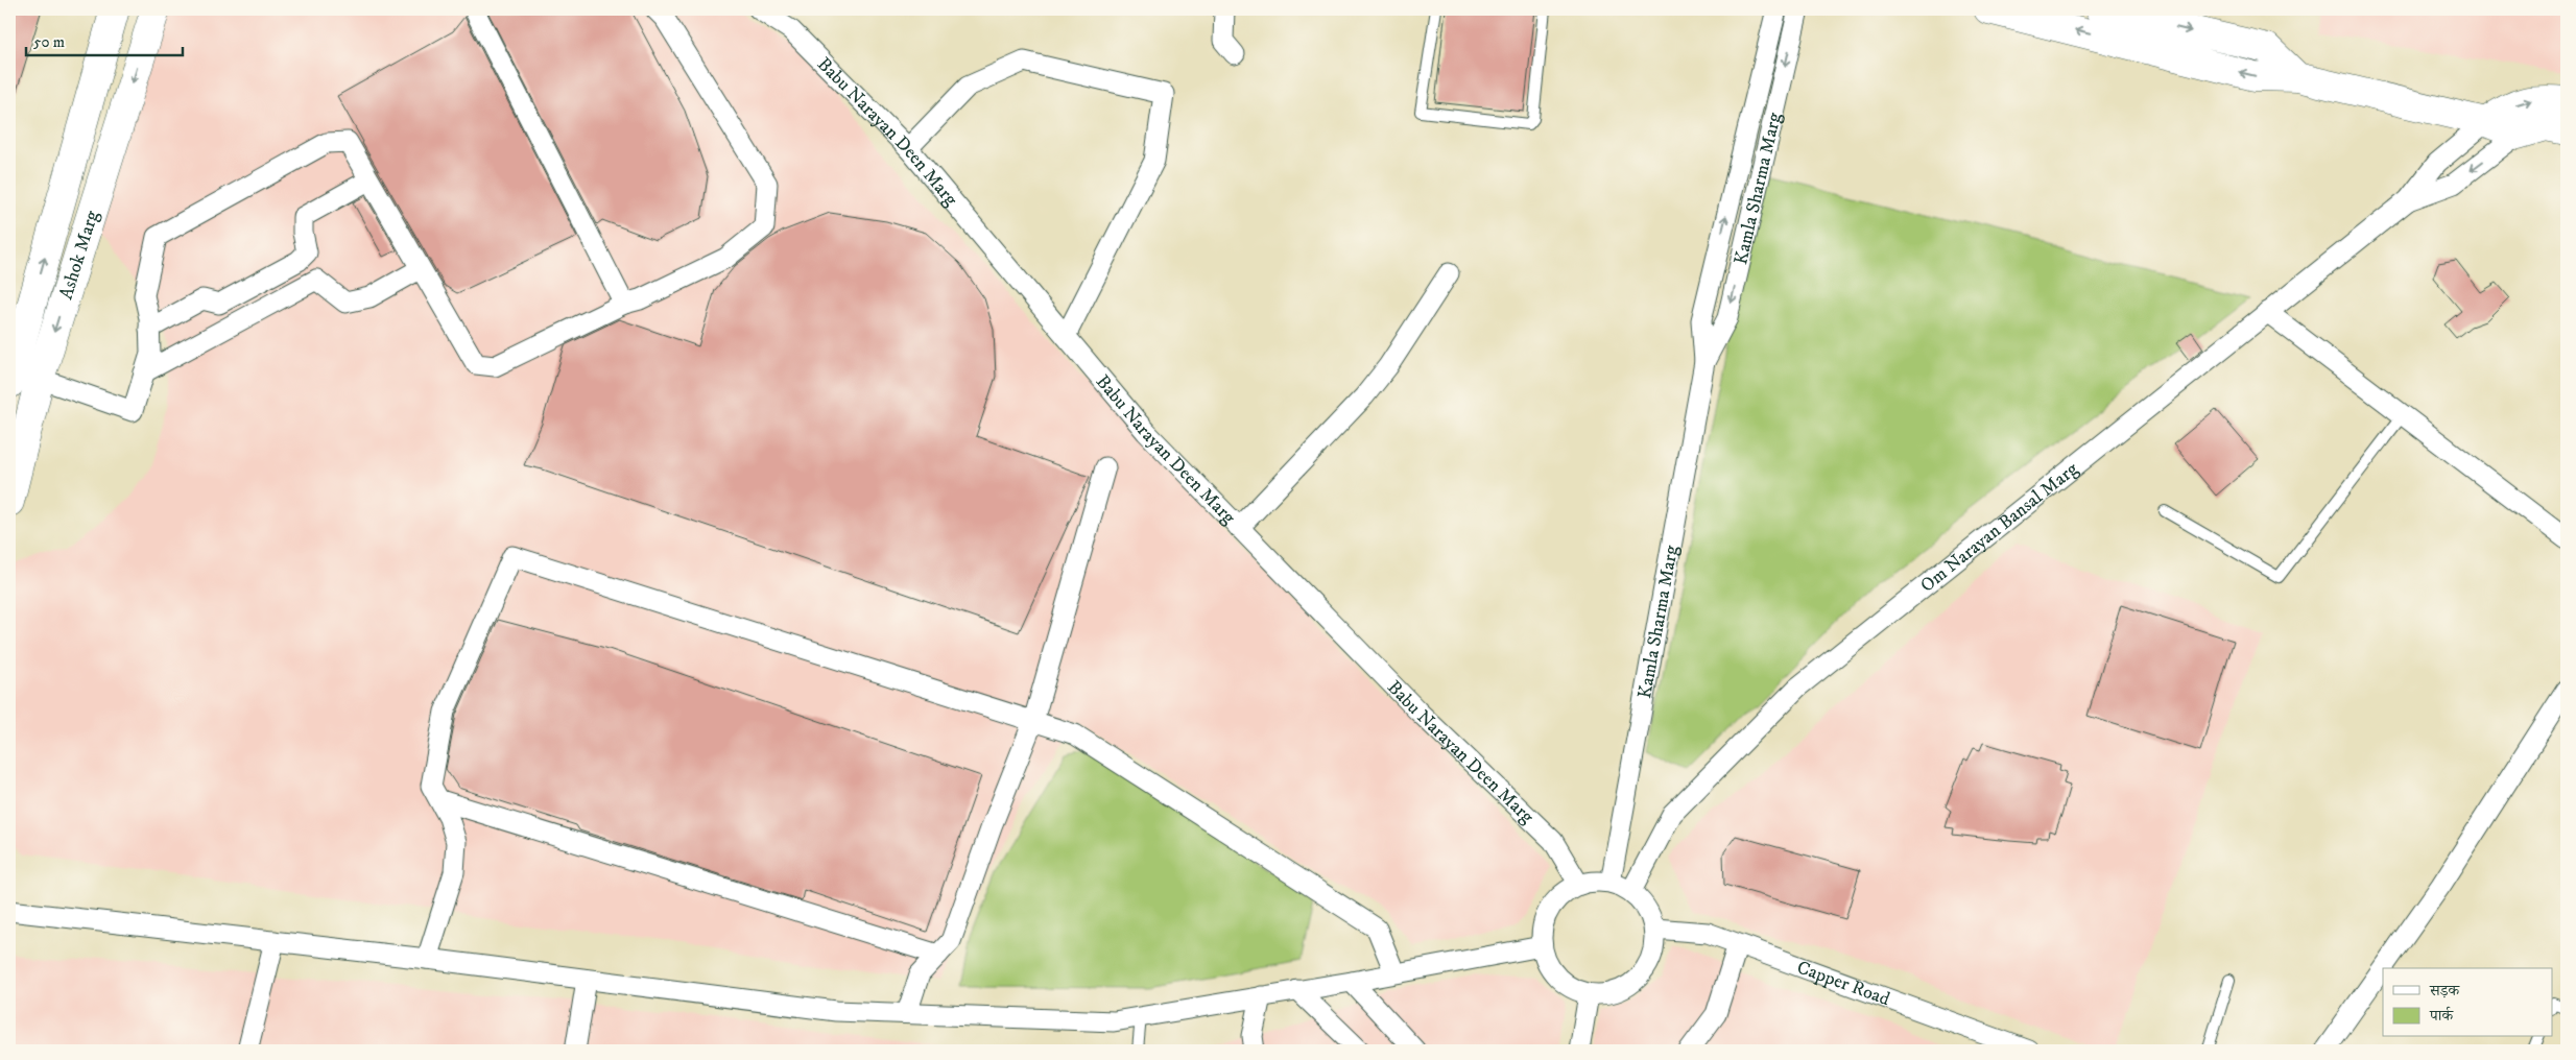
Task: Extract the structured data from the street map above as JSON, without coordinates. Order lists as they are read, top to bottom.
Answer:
{
  "streets": {
    "main road": ["Ashok Marg"],
    "street": [
      "Babu Narayan Deen Marg",
      "Kamla Sharma Marg",
      "Om Narayan Bansal Marg",
      "Capper Road"
    ]
  },
  "crossings": [
    ["Babu Narayan Deen Marg", "Kamla Sharma Marg"],
    ["Babu Narayan Deen Marg", "Om Narayan Bansal Marg"],
    ["Babu Narayan Deen Marg", "Capper Road"],
    ["Kamla Sharma Marg", "Om Narayan Bansal Marg"],
    ["Kamla Sharma Marg", "Capper Road"],
    ["Om Narayan Bansal Marg", "Capper Road"]
  ],
  "legend": ["सड़क", "पार्क"],
  "scale_bar": "50 m"
}
